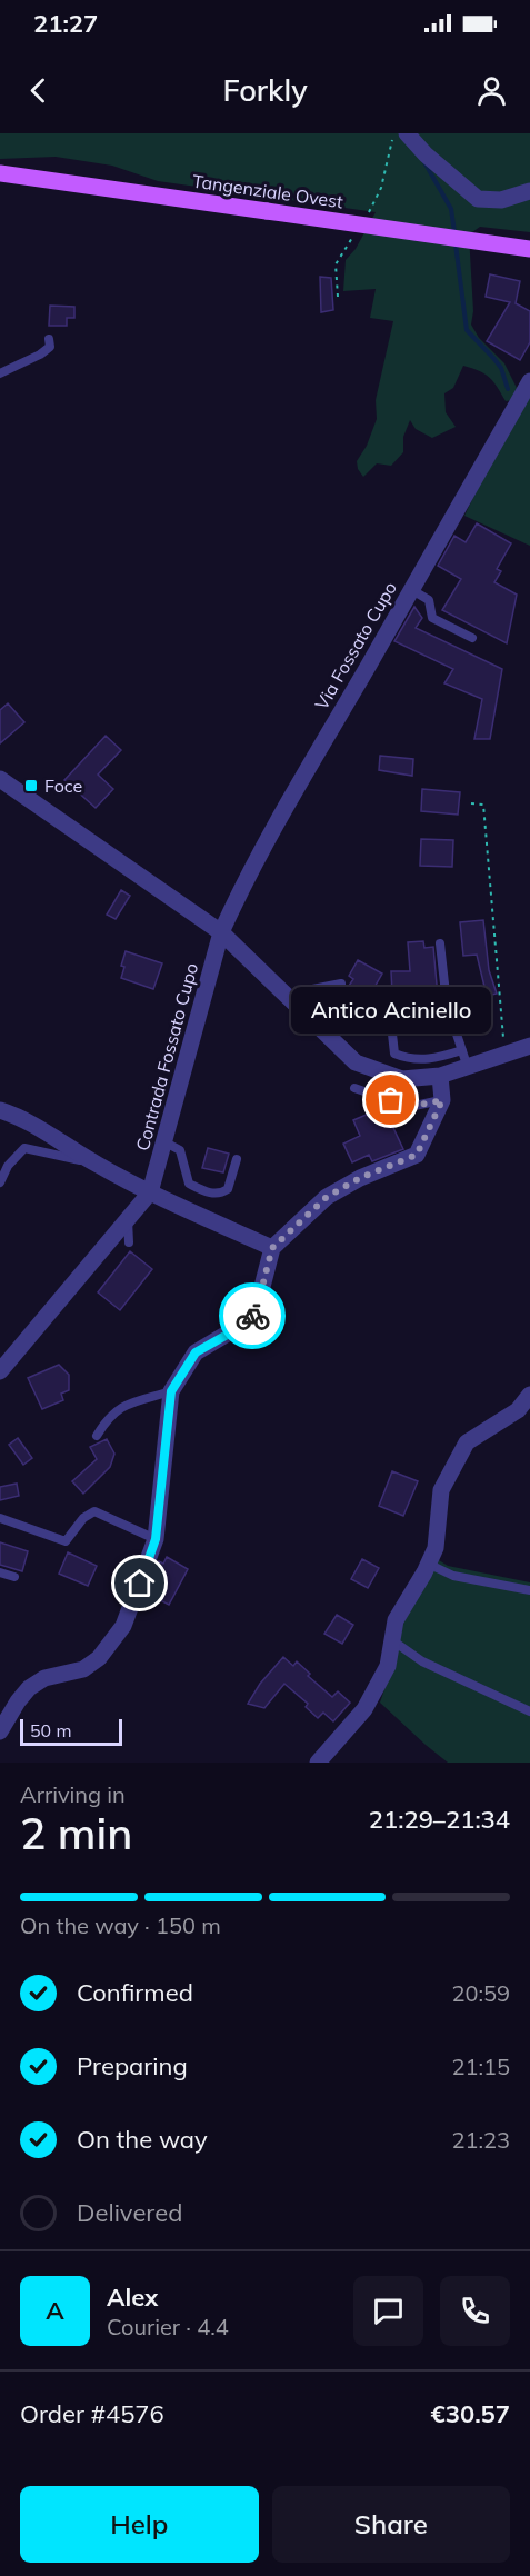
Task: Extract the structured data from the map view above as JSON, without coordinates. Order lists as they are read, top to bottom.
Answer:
{
  "streets": {
    "main road": ["Tangenziale Ovest"],
    "street": ["Via Fossato Cupo", "Contrada Fossato Cupo"]
  },
  "crossings": [
    ["Via Fossato Cupo", "Contrada Fossato Cupo"]
  ],
  "places": {
    "transit": ["Foce"],
    "other": ["Antico Aciniello"]
  },
  "scale_bar": "50 m",
  "page": {
    "status": "21:27",
    "header": "Forkly",
    "bubble": "Antico Aciniello",
    "scale": "50 m",
    "heading": ["2 min", "Arriving in", "21:29–21:34"],
    "panel": [
      "Alex",
      "Courier · 4.4",
      "Order #4576",
      "€30.57"
    ],
    "bar": "On the way · 150 m",
    "list": [
      ["Confirmed", "20:59"],
      ["Preparing", "21:15"],
      ["On the way", "21:23"],
      "Delivered"
    ],
    "round": "A",
    "buttons": ["Help", "Share"]
  }
}
